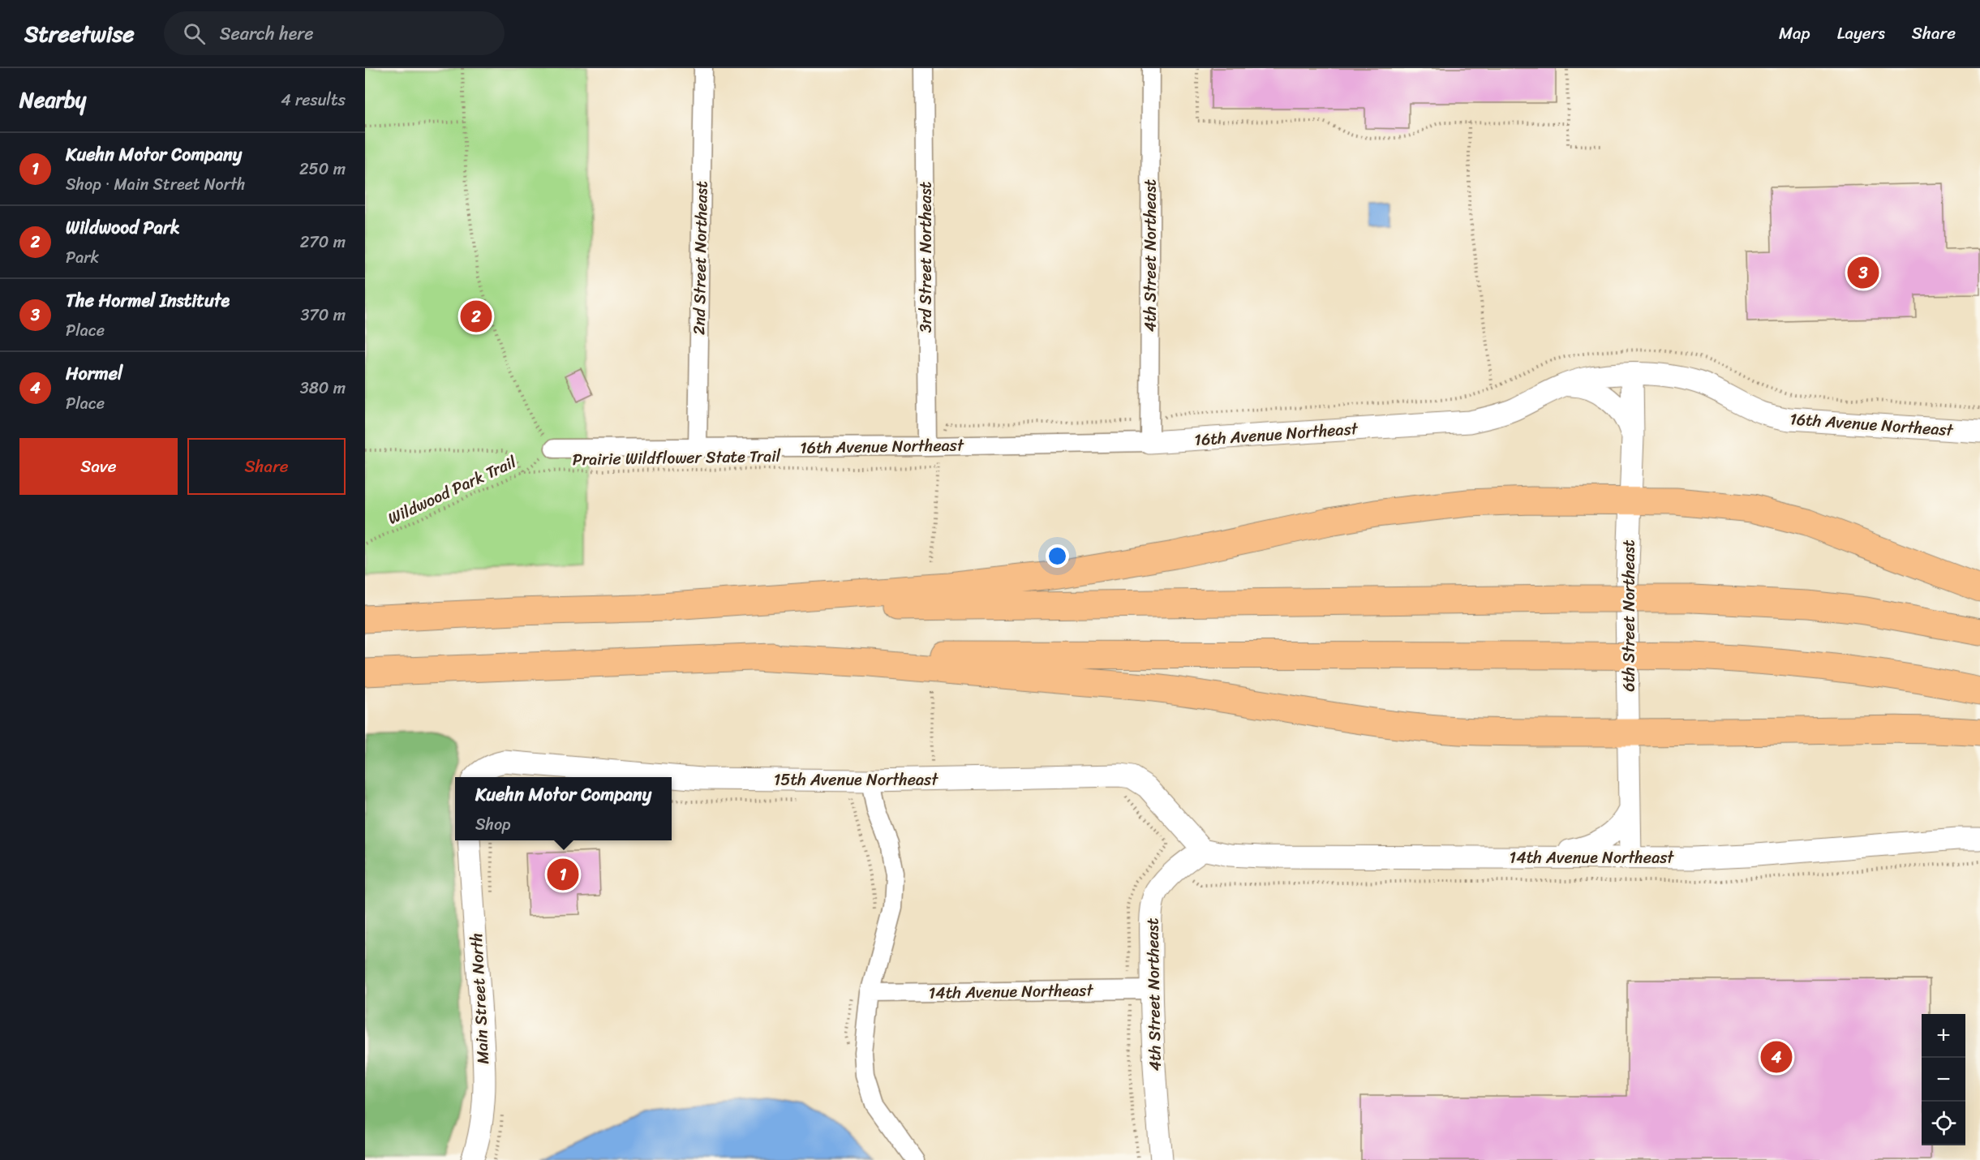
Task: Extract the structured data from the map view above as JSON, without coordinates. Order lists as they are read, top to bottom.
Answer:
{
  "streets": {
    "street": [
      "4th Street Northeast",
      "3rd Street Northeast",
      "2nd Street Northeast",
      "16th Avenue Northeast",
      "6th Street Northeast",
      "15th Avenue Northeast",
      "14th Avenue Northeast",
      "Main Street North"
    ],
    "path": ["Prairie Wildflower State Trail", "Wildwood Park Trail"]
  },
  "crossings": [
    ["4th Street Northeast", "16th Avenue Northeast"],
    ["4th Street Northeast", "15th Avenue Northeast"],
    ["4th Street Northeast", "14th Avenue Northeast"],
    ["3rd Street Northeast", "16th Avenue Northeast"],
    ["2nd Street Northeast", "16th Avenue Northeast"],
    ["16th Avenue Northeast", "Wildwood Park Trail"],
    ["16th Avenue Northeast", "6th Street Northeast"],
    ["Prairie Wildflower State Trail", "Wildwood Park Trail"],
    ["6th Street Northeast", "14th Avenue Northeast"],
    ["15th Avenue Northeast", "14th Avenue Northeast"]
  ],
  "page": {
    "header": "Streetwise",
    "search": "Search here",
    "nav": ["Map", "Layers", "Share"],
    "heading": ["Nearby", "4 results"],
    "list": [
      {
        "mark": "1",
        "name": "Kuehn Motor Company",
        "note": "Shop · Main Street North",
        "value": "250 m"
      },
      {
        "mark": "2",
        "name": "Wildwood Park",
        "note": "Park",
        "value": "270 m"
      },
      {
        "mark": "3",
        "name": "The Hormel Institute",
        "note": "Place",
        "value": "370 m"
      },
      {
        "mark": "4",
        "name": "Hormel",
        "note": "Place",
        "value": "380 m"
      }
    ],
    "pins": [
      "3",
      "2",
      "1",
      "4"
    ],
    "buttons": ["Save", "Share"],
    "popup": ["Kuehn Motor Company", "Shop"],
    "map_buttons": ["+", "−"]
  }
}
